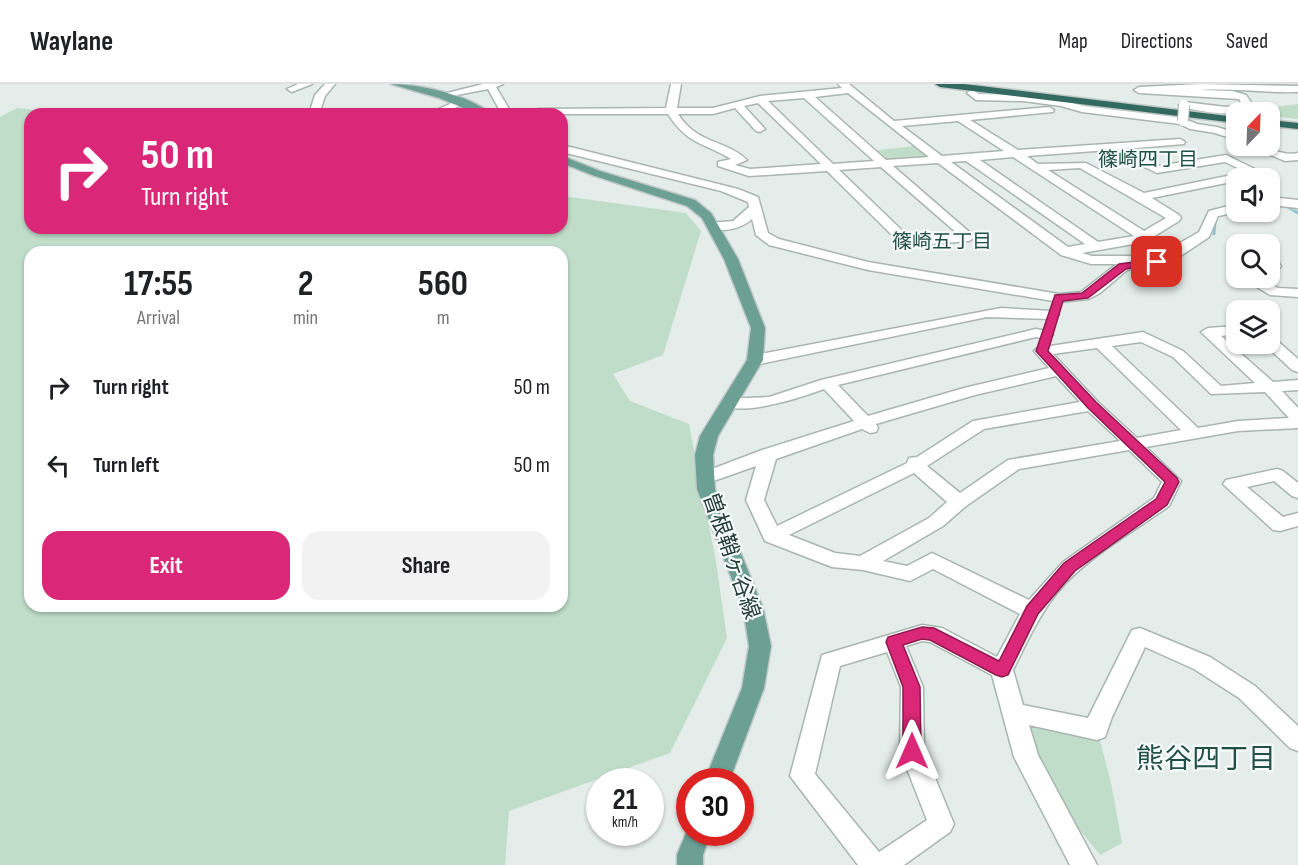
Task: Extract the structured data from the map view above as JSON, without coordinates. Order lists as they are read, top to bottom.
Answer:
{
  "streets": {
    "main road": ["曽根鞘ヶ谷線"]
  },
  "districts": ["篠崎四丁目", "篠崎五丁目", "熊谷四丁目"],
  "north": "top right",
  "page": {
    "header": "Waylane",
    "nav": ["Map", "Directions", "Saved"],
    "turn": ["50 m", "Turn right"],
    "eta": [
      "17:55",
      "Arrival",
      "2",
      "min",
      "560",
      "m"
    ],
    "list": [
      {
        "name": "Turn right",
        "value": "50 m"
      },
      {
        "name": "Turn left",
        "value": "50 m"
      }
    ],
    "buttons": ["Exit", "Share"],
    "speed": "21 km/h",
    "limit": "30"
  }
}
